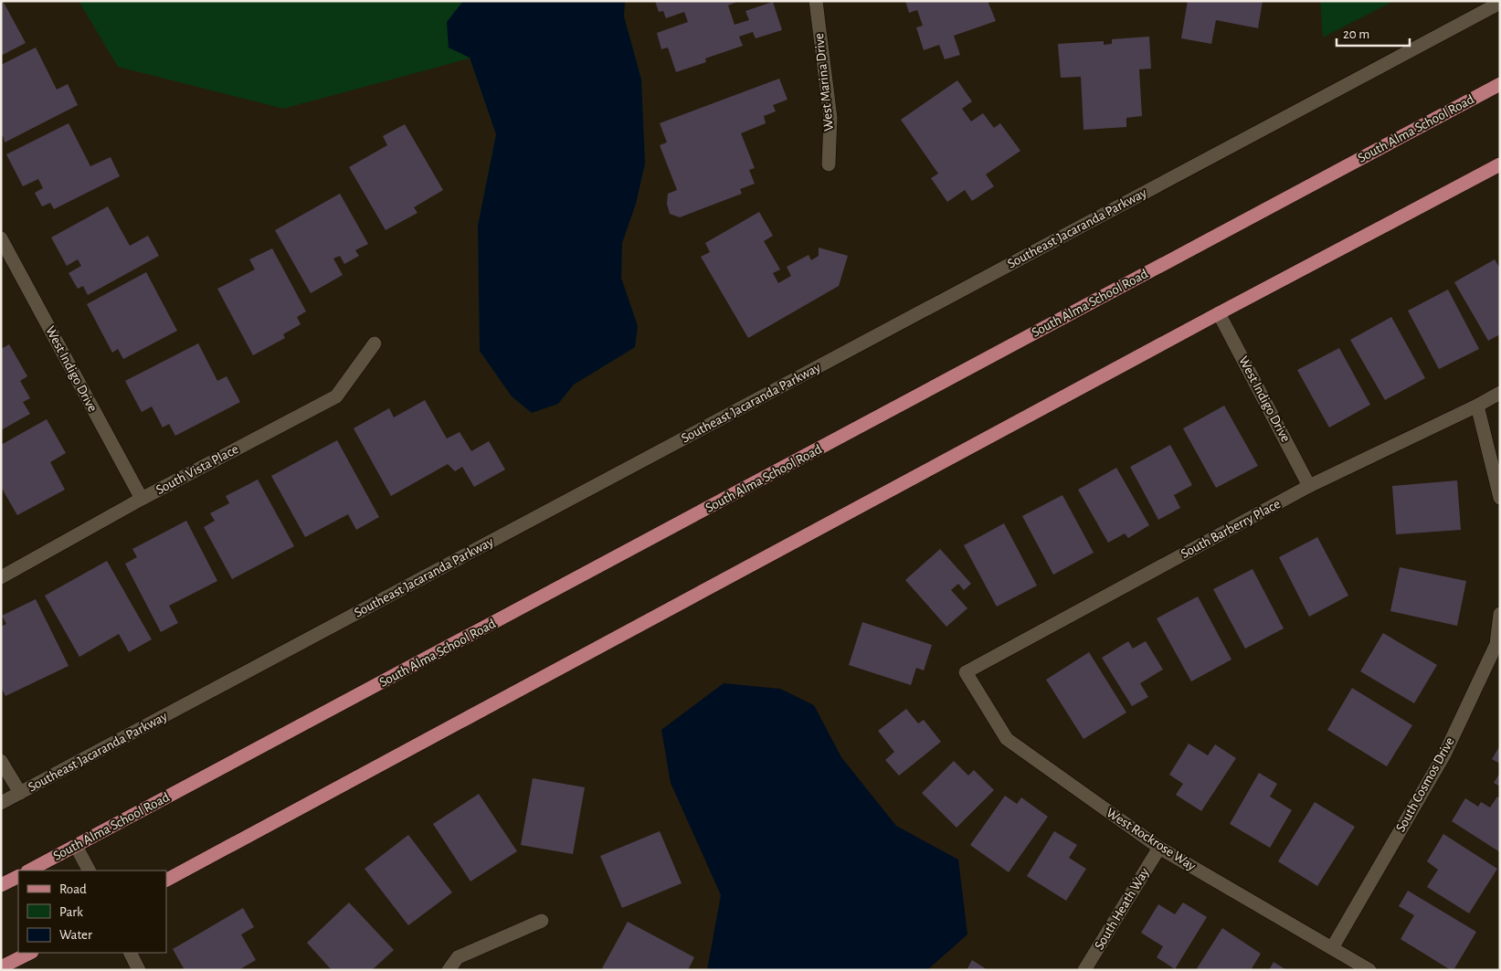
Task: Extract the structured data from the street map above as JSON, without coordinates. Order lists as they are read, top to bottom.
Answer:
{
  "streets": {
    "main road": ["South Alma School Road"],
    "street": [
      "West Marina Drive",
      "Southeast Jacaranda Parkway",
      "West Indigo Drive",
      "South Vista Place",
      "South Barberry Place",
      "South Cosmos Drive",
      "West Rockrose Way",
      "South Heath Way"
    ]
  },
  "crossings": [
    ["West Indigo Drive", "South Vista Place"],
    ["West Indigo Drive", "South Barberry Place"],
    ["South Barberry Place", "West Rockrose Way"],
    ["South Cosmos Drive", "West Rockrose Way"],
    ["West Rockrose Way", "South Heath Way"]
  ],
  "legend": ["Road", "Park", "Water"],
  "scale_bar": "20 m"
}
